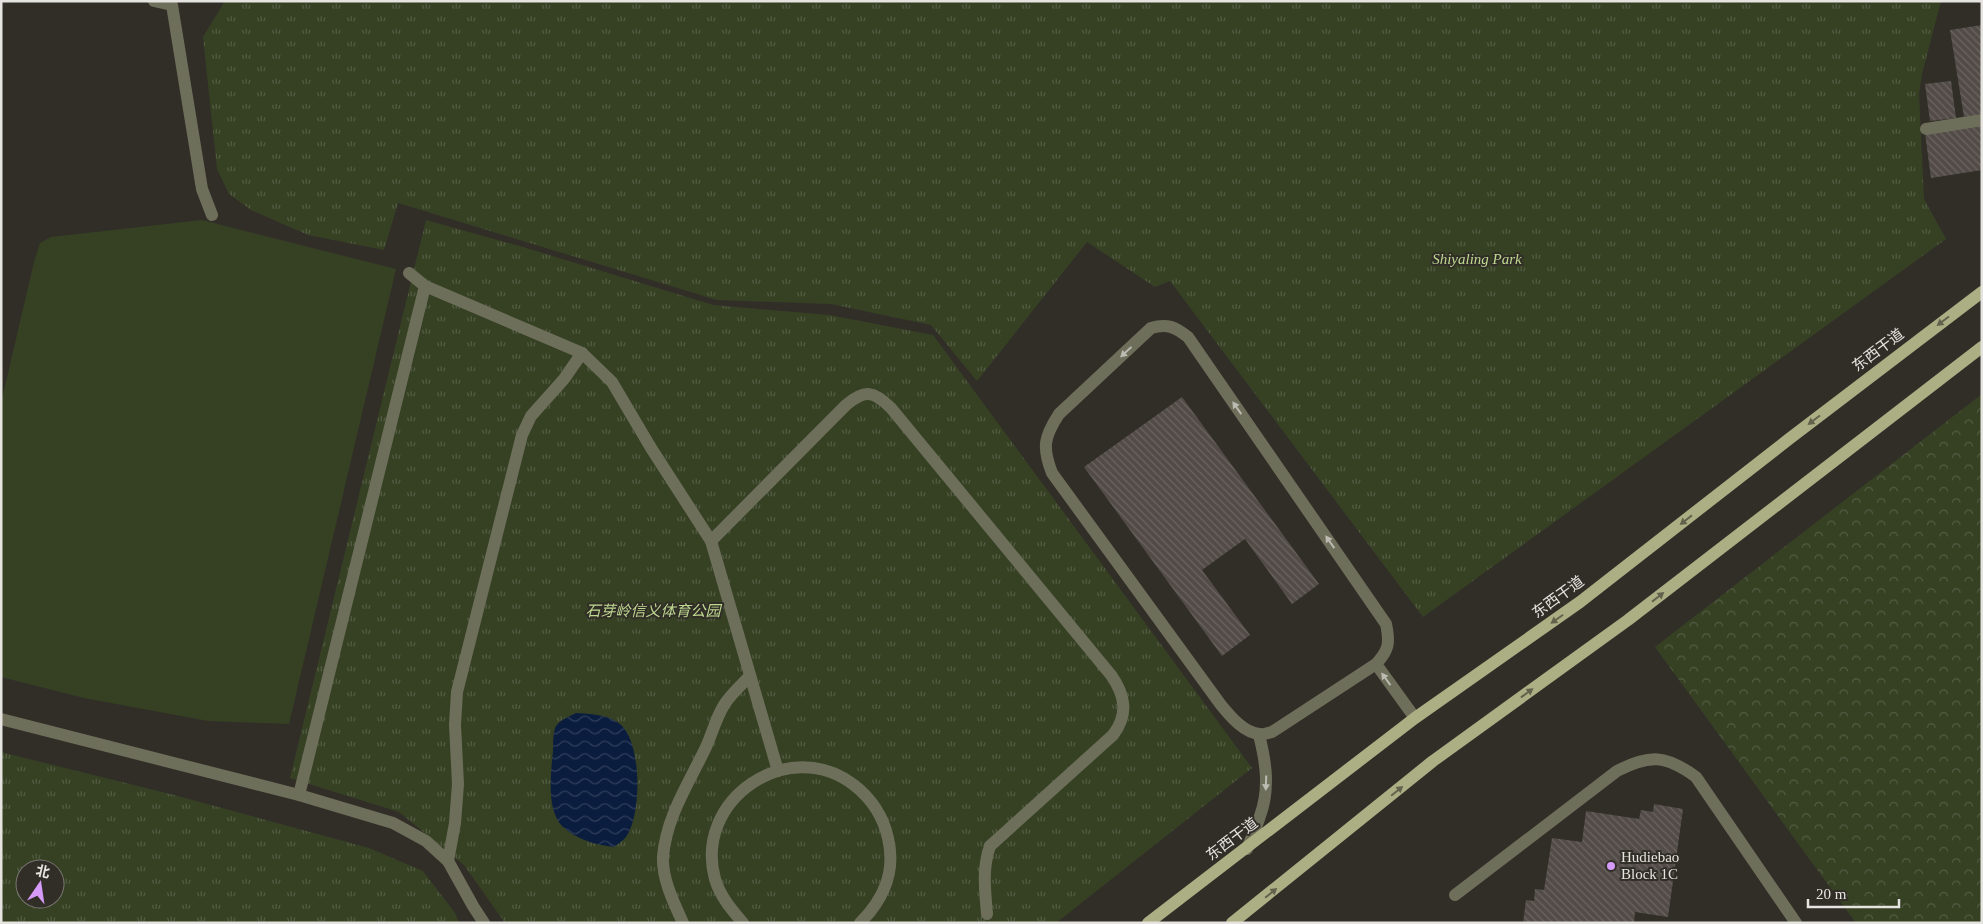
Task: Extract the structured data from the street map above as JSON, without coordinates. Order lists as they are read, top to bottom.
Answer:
{
  "streets": {
    "main road": ["东西干道"]
  },
  "parks": ["Shiyaling Park", "石芽岭信义体育公园"],
  "places": ["Hudiebao Block 1C"],
  "scale_bar": "20 m",
  "north": "top"
}
